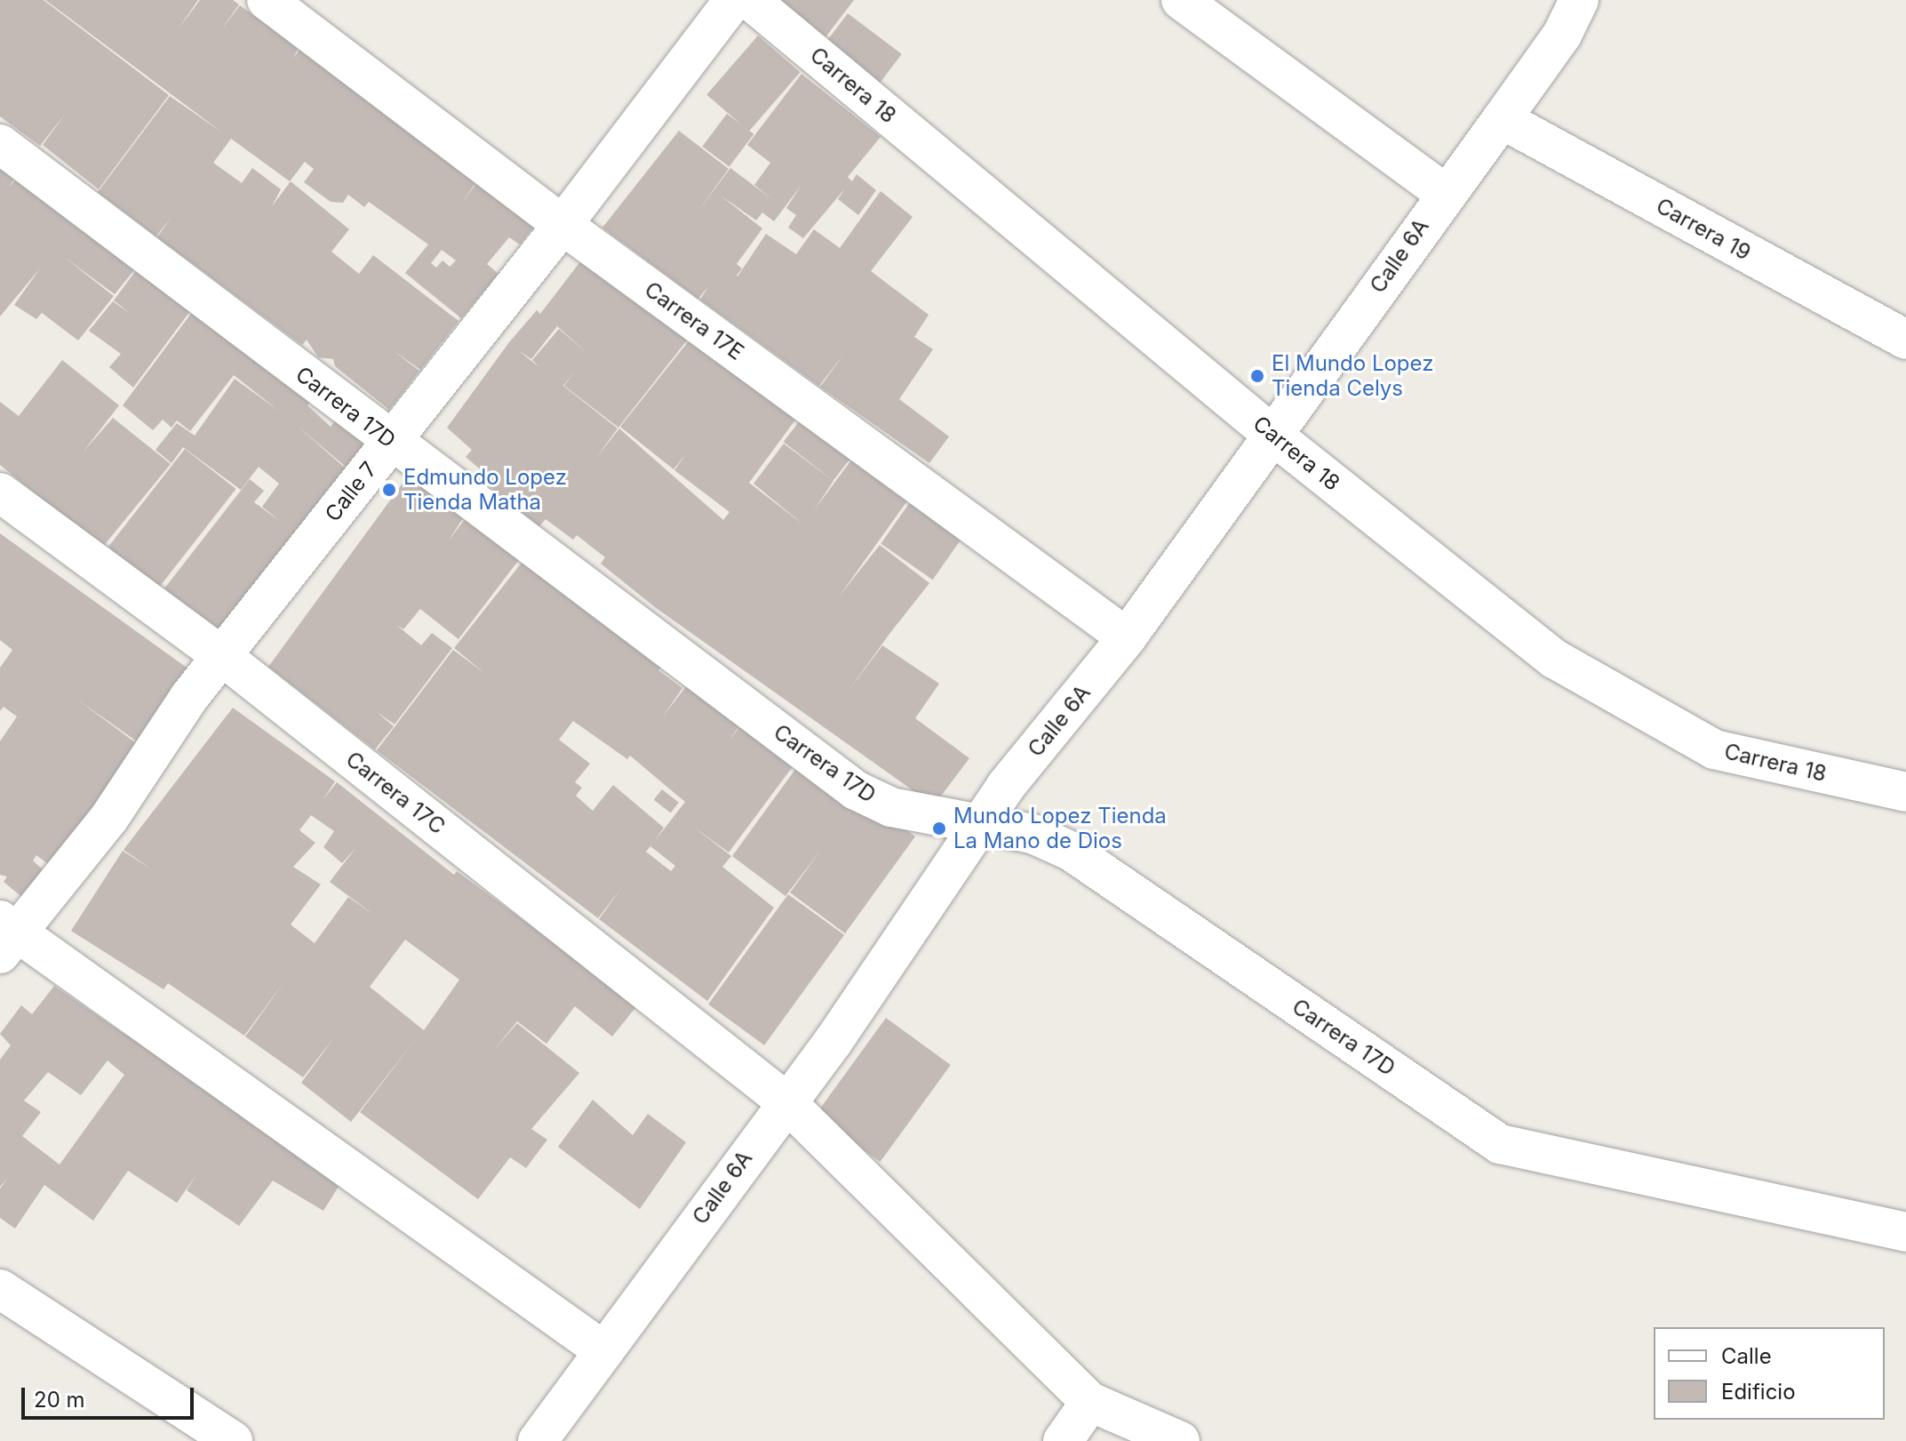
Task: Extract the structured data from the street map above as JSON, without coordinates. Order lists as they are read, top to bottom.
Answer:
{
  "streets": {
    "street": [
      "Carrera 18",
      "Carrera 19",
      "Calle 6A",
      "Carrera 17E",
      "Carrera 17D",
      "Calle 7",
      "Carrera 17C"
    ]
  },
  "crossings": [
    ["Carrera 18", "Calle 6A"],
    ["Carrera 19", "Calle 6A"],
    ["Calle 6A", "Carrera 17E"],
    ["Calle 6A", "Carrera 17D"],
    ["Calle 6A", "Carrera 17C"],
    ["Carrera 17E", "Calle 7"],
    ["Carrera 17D", "Calle 7"],
    ["Calle 7", "Carrera 17C"]
  ],
  "places": ["El Mundo Lopez Tienda Celys", "Edmundo Lopez Tienda Matha", "Mundo Lopez Tienda La Mano de Dios"],
  "legend": ["Calle", "Edificio"],
  "scale_bar": "20 m"
}
